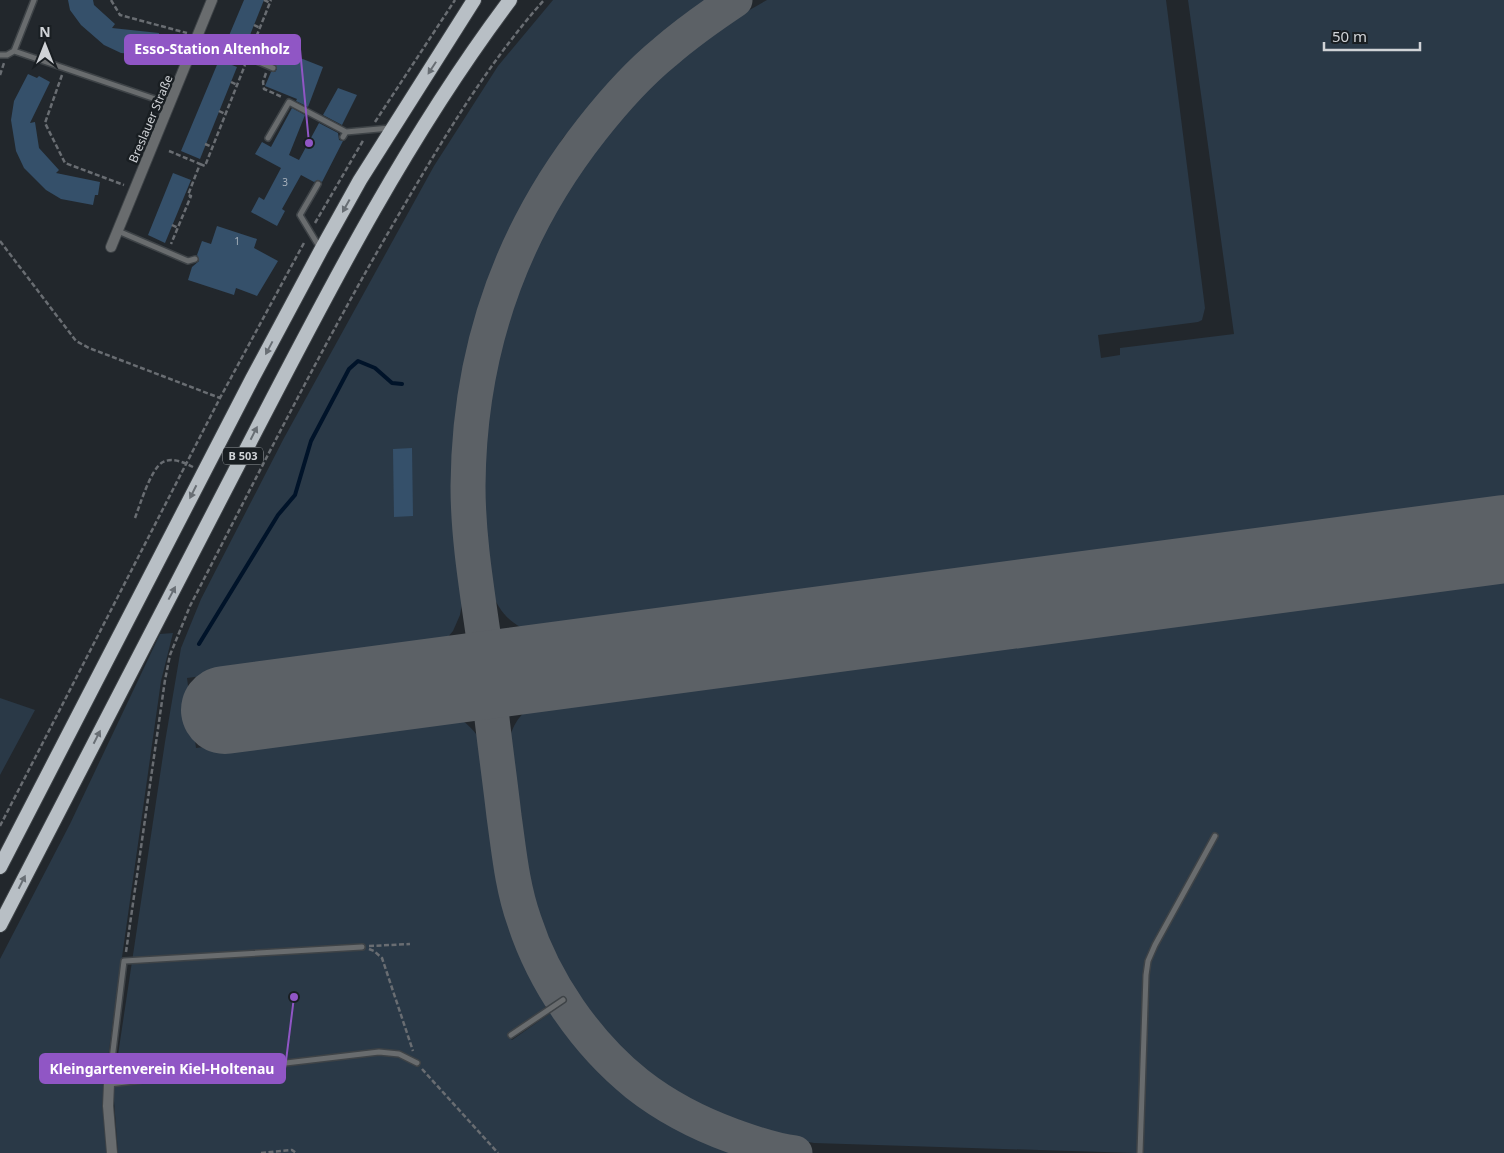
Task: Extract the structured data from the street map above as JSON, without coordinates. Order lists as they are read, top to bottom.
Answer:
{
  "streets": {
    "highway": ["B 503"],
    "street": ["Breslauer Straße"]
  },
  "places": ["Esso-Station Altenholz", "Kleingartenverein Kiel-Holtenau"],
  "house_numbers": ["3", "1"],
  "scale_bar": "50 m",
  "north": "top"
}
